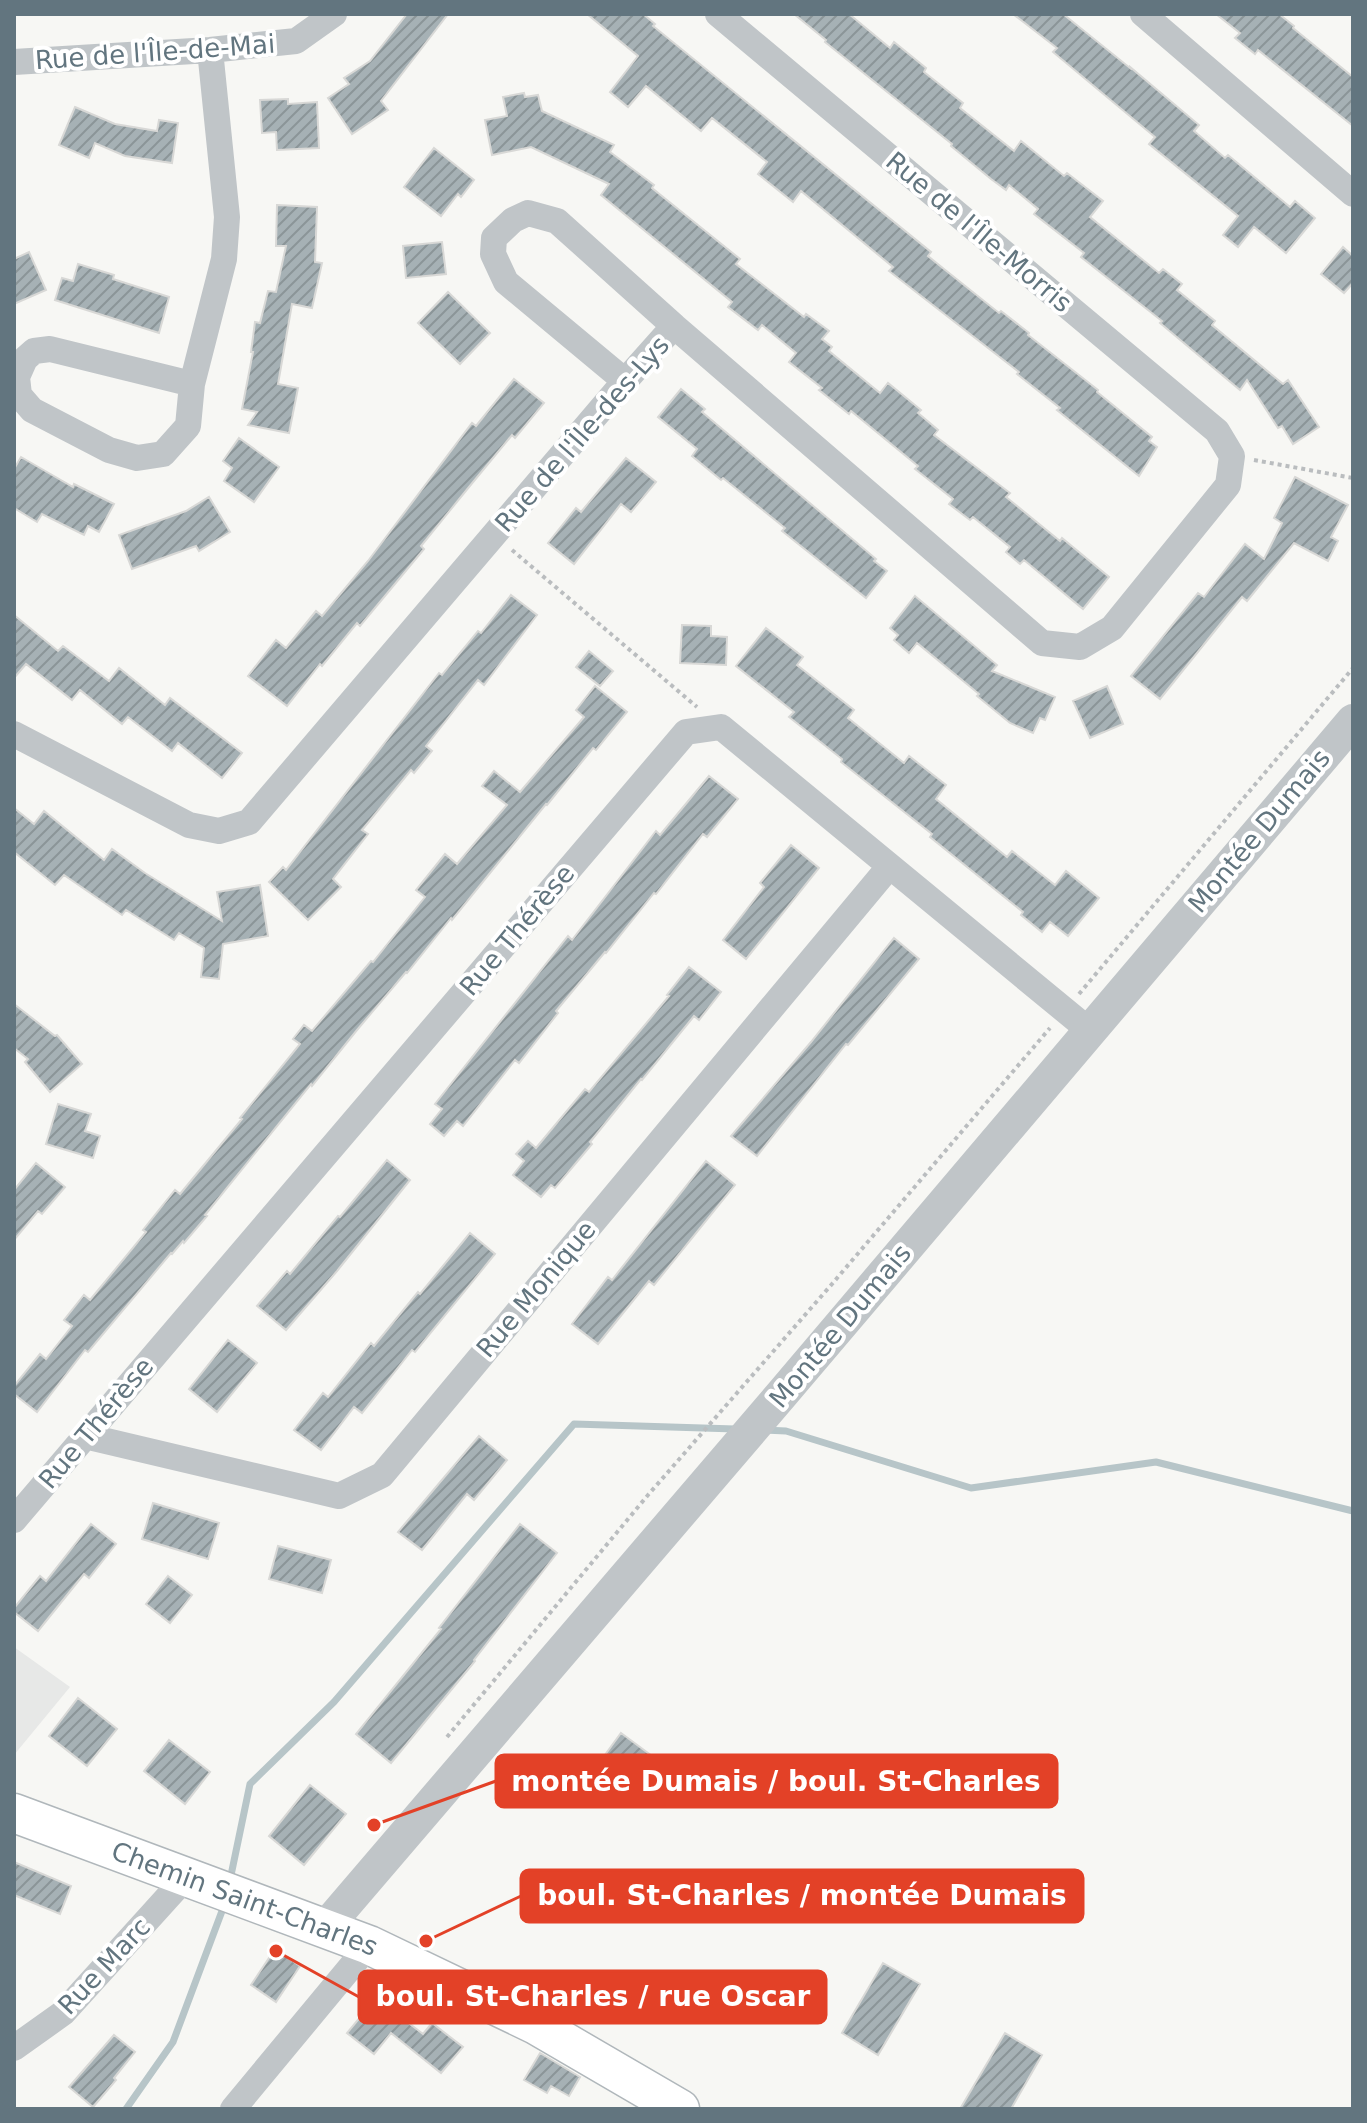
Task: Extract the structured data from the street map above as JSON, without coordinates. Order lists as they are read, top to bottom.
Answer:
{
  "streets": {
    "main road": ["Chemin Saint-Charles"],
    "street": [
      "Rue de l'Île-de-Mai",
      "Rue de l'Île-Morris",
      "Rue de l'Île-des-Lys",
      "Montée Dumais",
      "Rue Thérèse",
      "Rue Monique",
      "Rue Marc"
    ]
  },
  "crossings": [
    ["Rue de l'Île-Morris", "Rue de l'Île-des-Lys"],
    ["Montée Dumais", "Chemin Saint-Charles"],
    ["Rue Thérèse", "Rue Monique"],
    ["Chemin Saint-Charles", "Rue Marc"]
  ],
  "places": ["montée Dumais / boul. St-Charles", "boul. St-Charles / montée Dumais", "boul. St-Charles / rue Oscar"]
}
